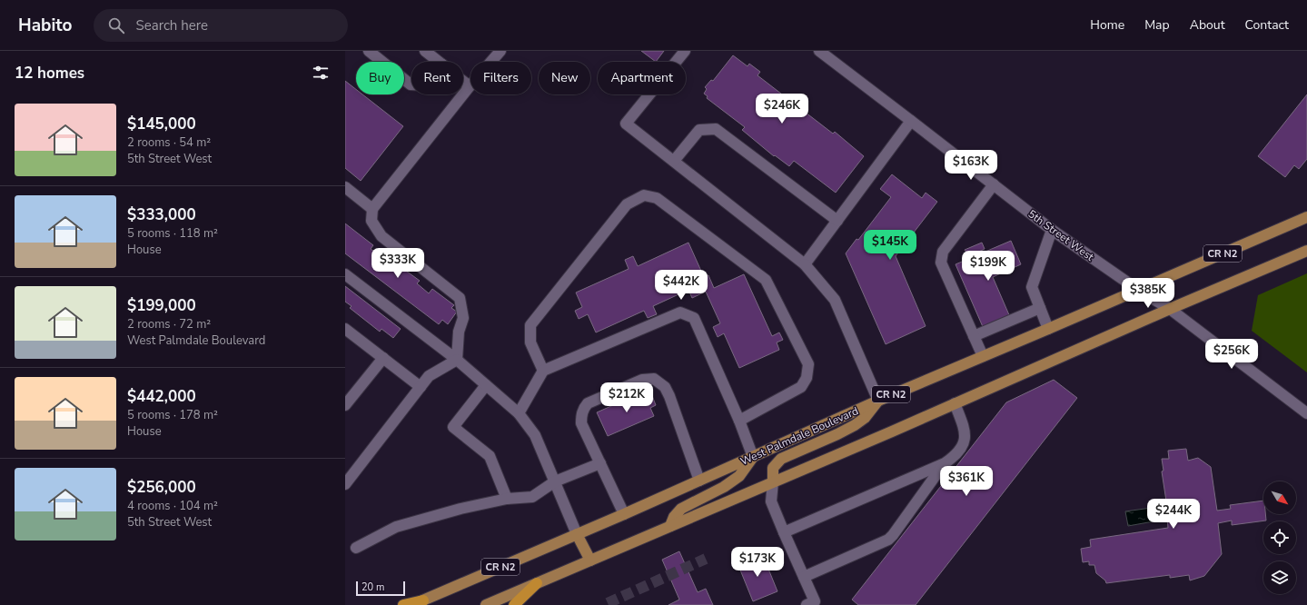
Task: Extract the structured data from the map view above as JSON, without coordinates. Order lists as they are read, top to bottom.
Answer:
{
  "streets": {
    "main road": ["CR N2", "West Palmdale Boulevard"],
    "street": ["5th Street West"]
  },
  "crossings": [
    ["5th Street West", "CR N2"],
    ["5th Street West", "West Palmdale Boulevard"]
  ],
  "scale_bar": "20 m",
  "north": "bottom right",
  "page": {
    "header": "Habito",
    "search": "Search here",
    "nav": [
      "Home",
      "Map",
      "About",
      "Contact"
    ],
    "heading": "12 homes",
    "chip": [
      "Buy",
      "Rent",
      "Filters",
      "New",
      "Apartment"
    ],
    "price": [
      "$246K",
      "$163K",
      "$145K",
      "$333K",
      "$199K",
      "$442K",
      "$385K",
      "$256K",
      "$212K",
      "$361K",
      "$244K",
      "$173K"
    ],
    "list": [
      {
        "name": "$145,000",
        "note": "2 rooms · 54 m² · 5th Street West"
      },
      {
        "name": "$333,000",
        "note": "5 rooms · 118 m² · House"
      },
      {
        "name": "$199,000",
        "note": "2 rooms · 72 m² · West Palmdale Boulevard"
      },
      {
        "name": "$442,000",
        "note": "5 rooms · 178 m² · House"
      },
      {
        "name": "$256,000",
        "note": "4 rooms · 104 m² · 5th Street West"
      }
    ],
    "scale": "20 m"
  }
}
